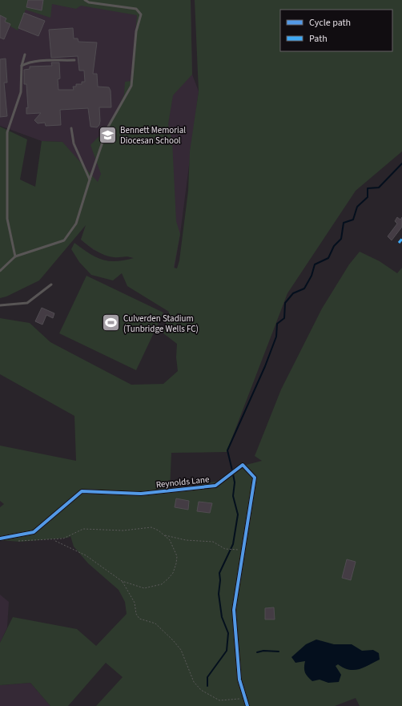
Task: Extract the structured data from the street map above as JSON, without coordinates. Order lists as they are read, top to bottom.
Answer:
{
  "streets": {
    "street": ["Reynolds Lane"]
  },
  "places": {
    "school or university": ["Bennett Memorial Diocesan School"],
    "sports": ["Culverden Stadium (Tunbridge Wells FC)"]
  },
  "legend": ["Cycle path", "Path"]
}
